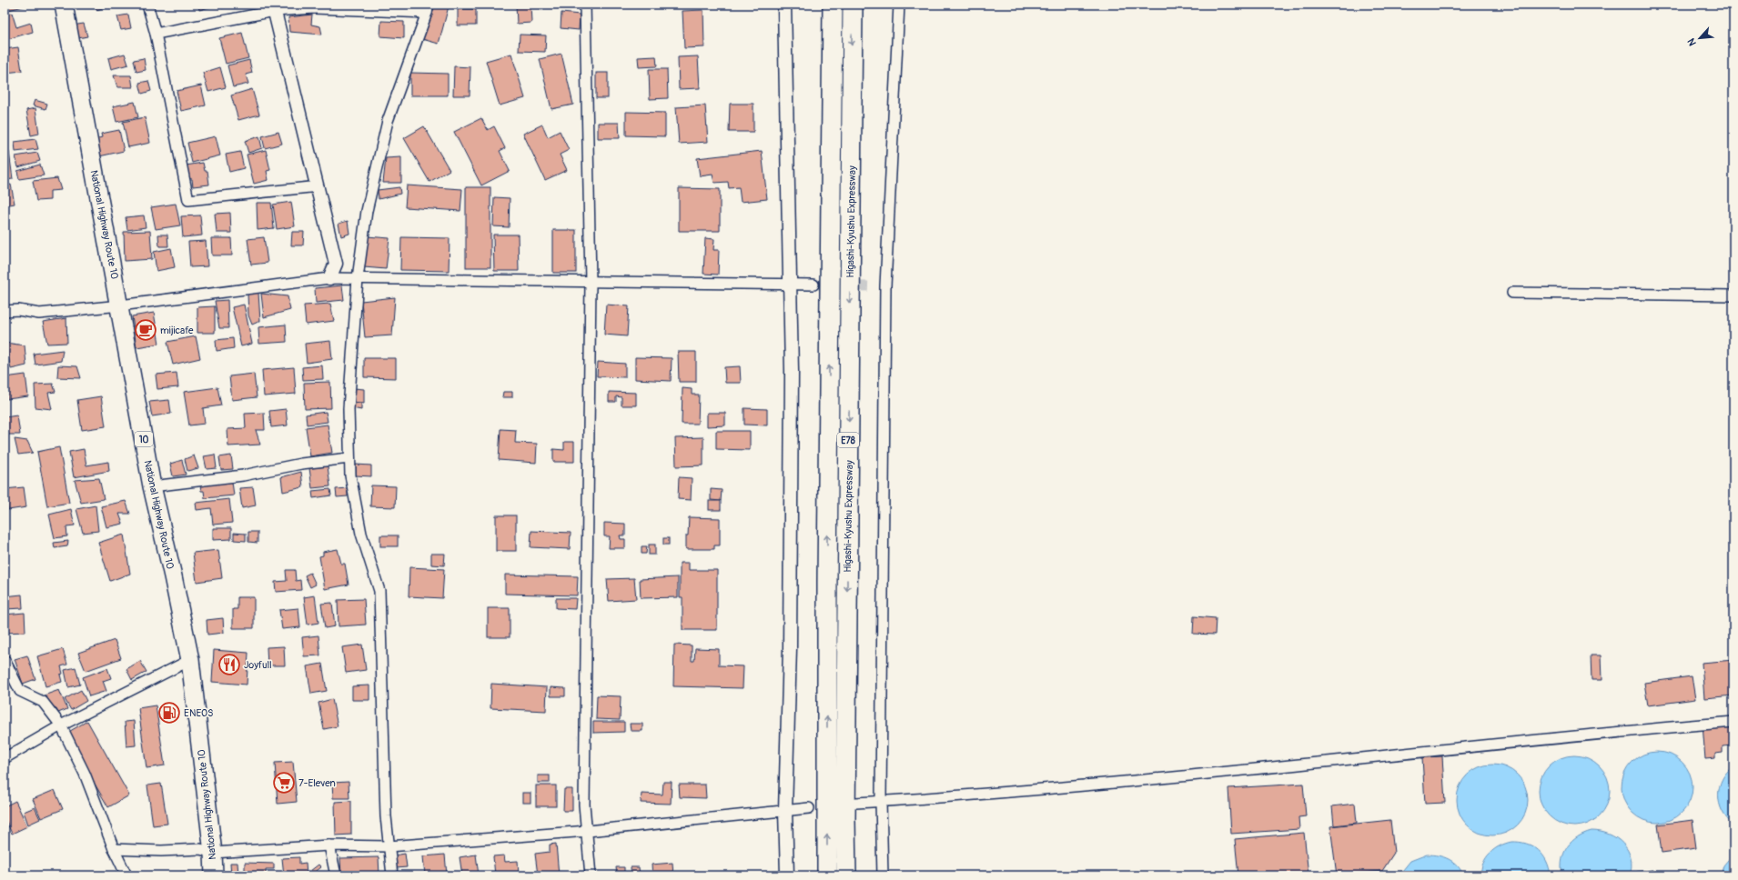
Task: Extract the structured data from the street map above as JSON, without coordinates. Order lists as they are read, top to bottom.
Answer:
{
  "streets": {
    "highway": [
      "Higashi-Kyushu Expressway",
      "National Highway Route 10",
      "10",
      "E78"
    ]
  },
  "places": {
    "cafe": ["mijicafe"],
    "restaurant": ["Joyfull"],
    "fuel station": ["ENEOS"],
    "supermarket": ["7-Eleven"]
  },
  "north": "bottom left"
}
